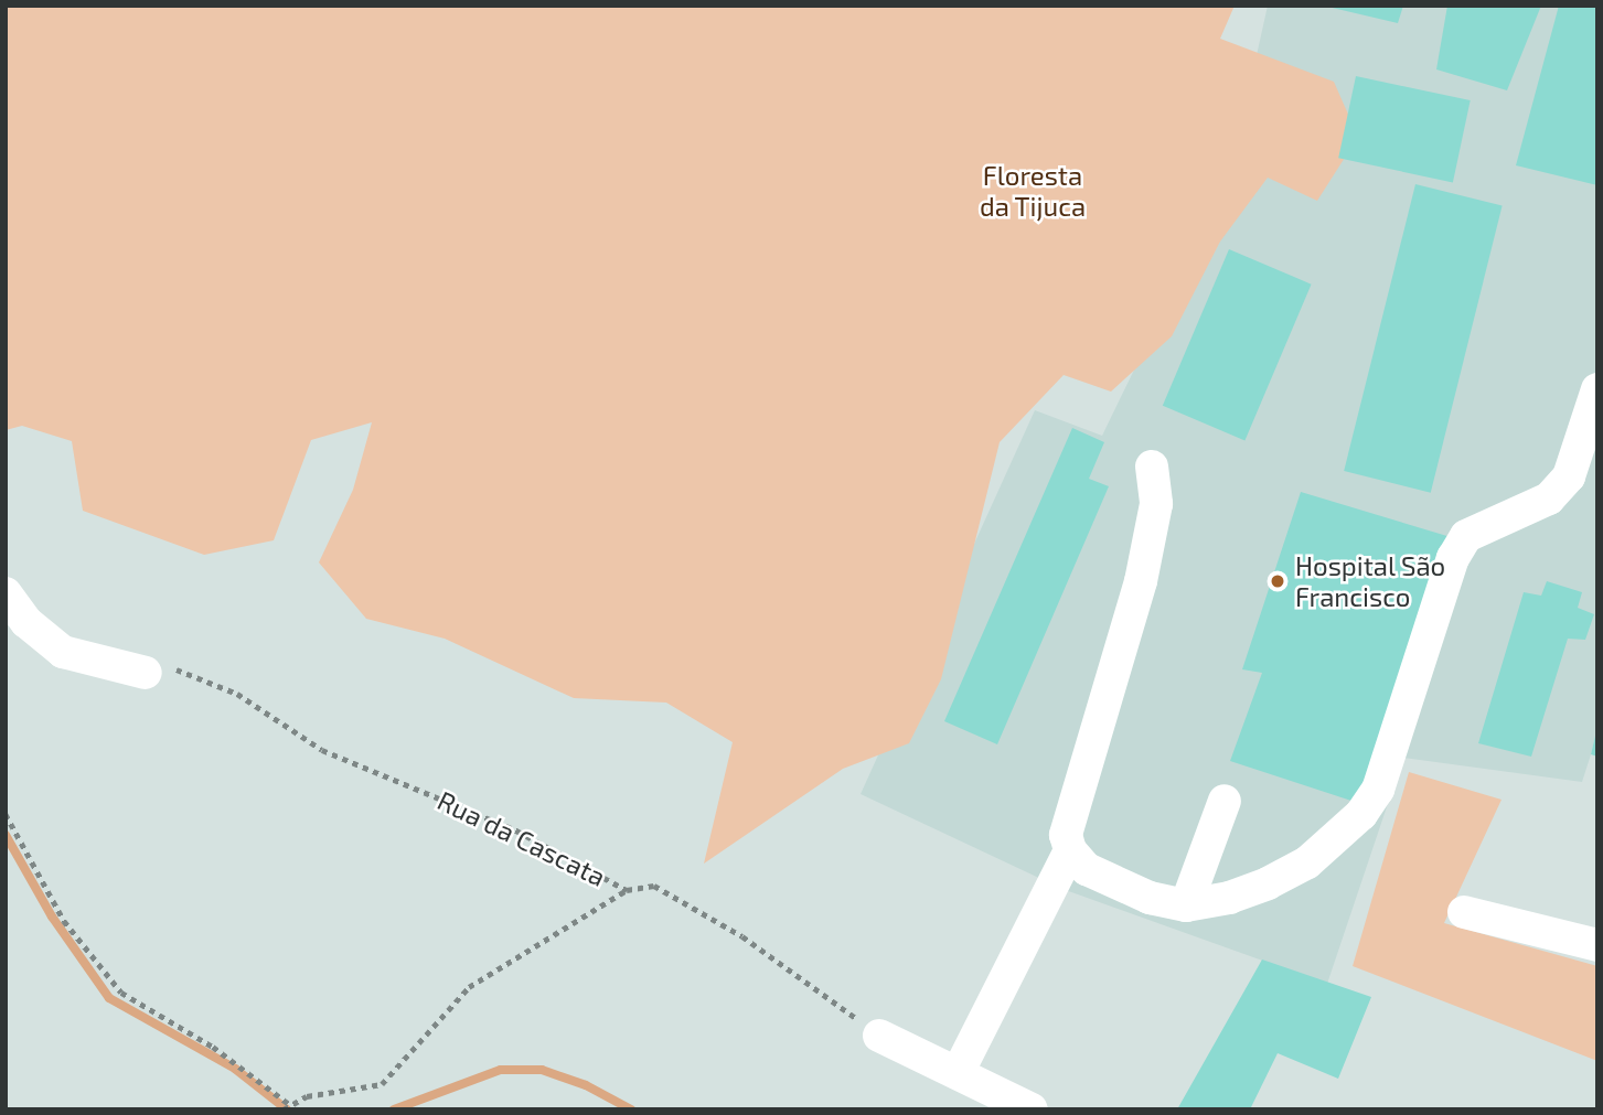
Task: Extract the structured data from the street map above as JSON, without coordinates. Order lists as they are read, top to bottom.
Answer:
{
  "streets": {
    "path": ["Rua da Cascata"]
  },
  "parks": ["Floresta da Tijuca"],
  "places": ["Hospital São Francisco"]
}
